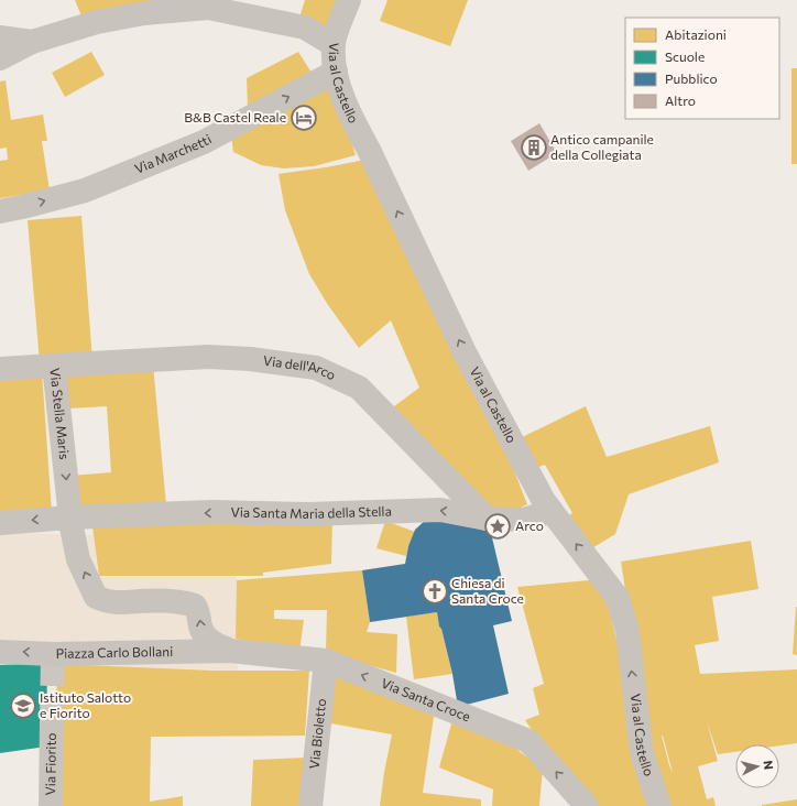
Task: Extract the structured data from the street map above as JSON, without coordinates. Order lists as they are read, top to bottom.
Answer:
{
  "streets": {
    "street": [
      "Via al Castello",
      "Via Marchetti",
      "Via dell'Arco",
      "Via Stella Maris",
      "Via Santa Maria della Stella",
      "Piazza Carlo Bollani",
      "Via Santa Croce",
      "Via Bioletto",
      "Via Fiorito"
    ]
  },
  "crossings": [
    ["Via al Castello", "Via Marchetti"],
    ["Via al Castello", "Via Santa Maria della Stella"],
    ["Via dell'Arco", "Via Stella Maris"],
    ["Via dell'Arco", "Via Santa Maria della Stella"],
    ["Via Stella Maris", "Via Santa Maria della Stella"],
    ["Piazza Carlo Bollani", "Via Santa Croce"],
    ["Via Santa Croce", "Via Bioletto"]
  ],
  "one_way": [
    "Via al Castello",
    "Via Marchetti",
    "Via Stella Maris",
    "Via Santa Maria della Stella",
    "Piazza Carlo Bollani",
    "Via Santa Croce"
  ],
  "places": {
    "hotel": ["B&B Castel Reale"],
    "building": ["Antico campanile della Collegiata"],
    "place": ["Arco"],
    "church": ["Chiesa di Santa Croce"],
    "school or university": ["Istituto Salotto e Fiorito"]
  },
  "legend": [
    "Abitazioni",
    "Scuole",
    "Pubblico",
    "Altro"
  ],
  "north": "right"
}
